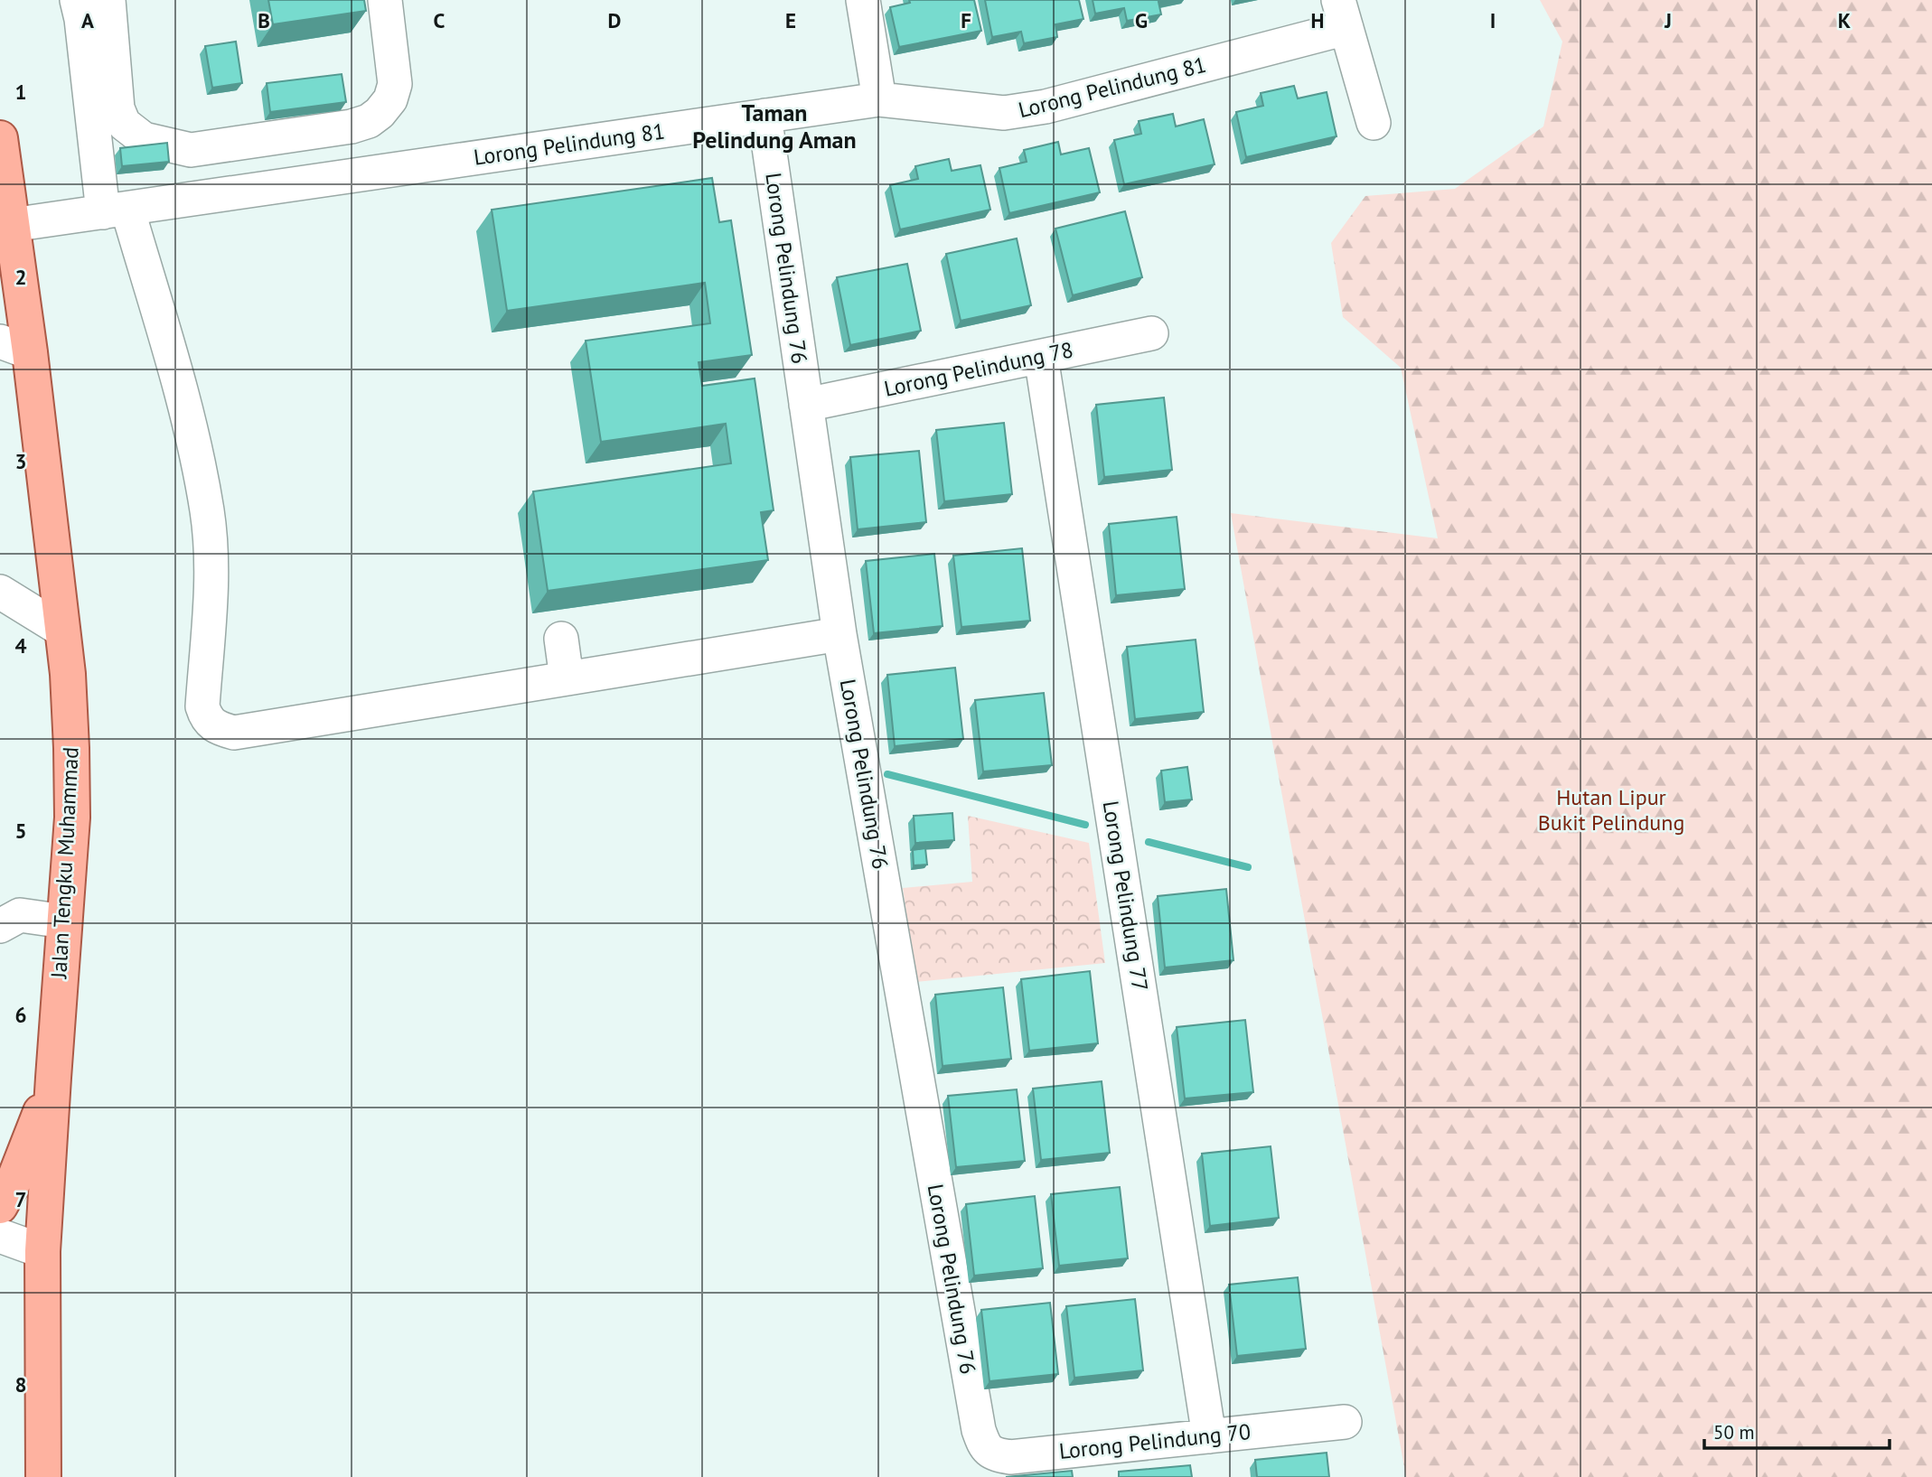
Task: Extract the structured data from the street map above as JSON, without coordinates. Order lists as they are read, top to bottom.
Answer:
{
  "streets": {
    "main road": ["Jalan Tengku Muhammad"],
    "street": [
      "Lorong Pelindung 81",
      "Lorong Pelindung 76",
      "Lorong Pelindung 78",
      "Lorong Pelindung 77",
      "Lorong Pelindung 70"
    ]
  },
  "crossings": [
    ["Lorong Pelindung 81", "Lorong Pelindung 76"],
    ["Lorong Pelindung 81", "Jalan Tengku Muhammad"],
    ["Lorong Pelindung 76", "Lorong Pelindung 78"],
    ["Lorong Pelindung 76", "Lorong Pelindung 70"],
    ["Lorong Pelindung 78", "Lorong Pelindung 77"],
    ["Lorong Pelindung 77", "Lorong Pelindung 70"]
  ],
  "districts": ["Taman Pelindung Aman"],
  "parks": ["Hutan Lipur Bukit Pelindung"],
  "scale_bar": "50 m",
  "grid": {
    "columns": [
      "A",
      "B",
      "C",
      "D",
      "E",
      "F",
      "G",
      "H",
      "I",
      "J",
      "K"
    ],
    "rows": [
      "1",
      "2",
      "3",
      "4",
      "5",
      "6",
      "7",
      "8"
    ]
  }
}
